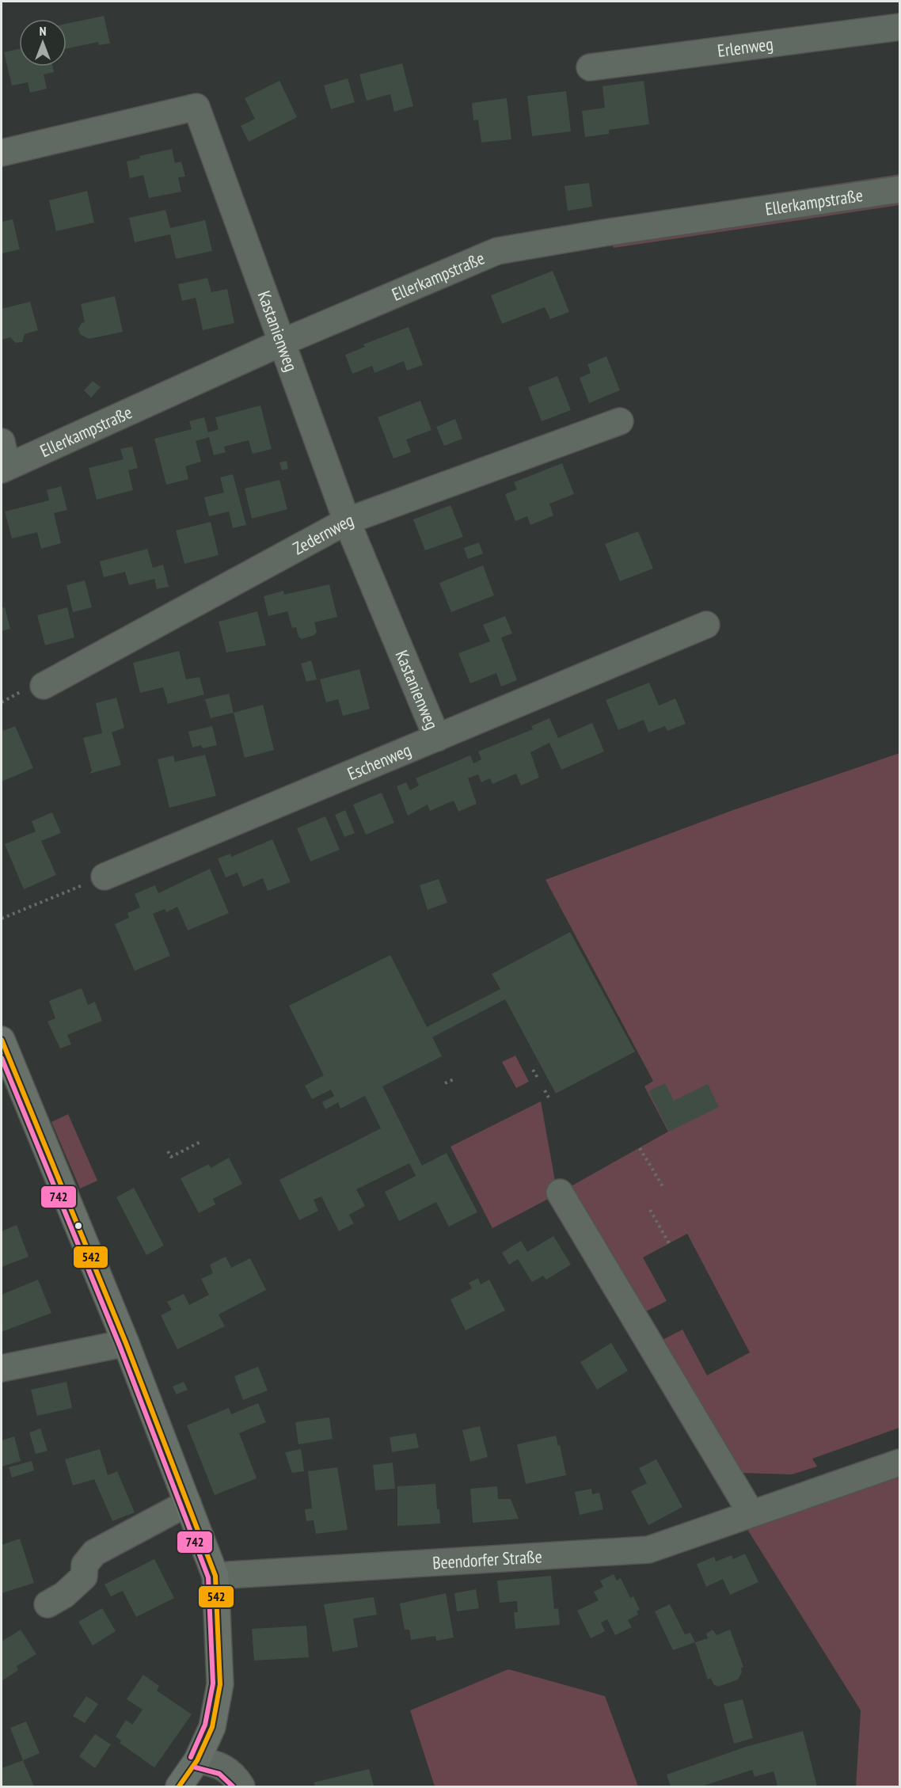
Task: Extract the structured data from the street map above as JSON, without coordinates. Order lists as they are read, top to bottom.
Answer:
{
  "streets": {
    "street": [
      "Erlenweg",
      "Ellerkampstraße",
      "Kastanienweg",
      "Zedernweg",
      "Eschenweg",
      "Beendorfer Straße"
    ]
  },
  "crossings": [
    ["Ellerkampstraße", "Kastanienweg"],
    ["Kastanienweg", "Zedernweg"],
    ["Kastanienweg", "Eschenweg"]
  ],
  "lines": ["transit line 542", "transit line 742"],
  "north": "top"
}
